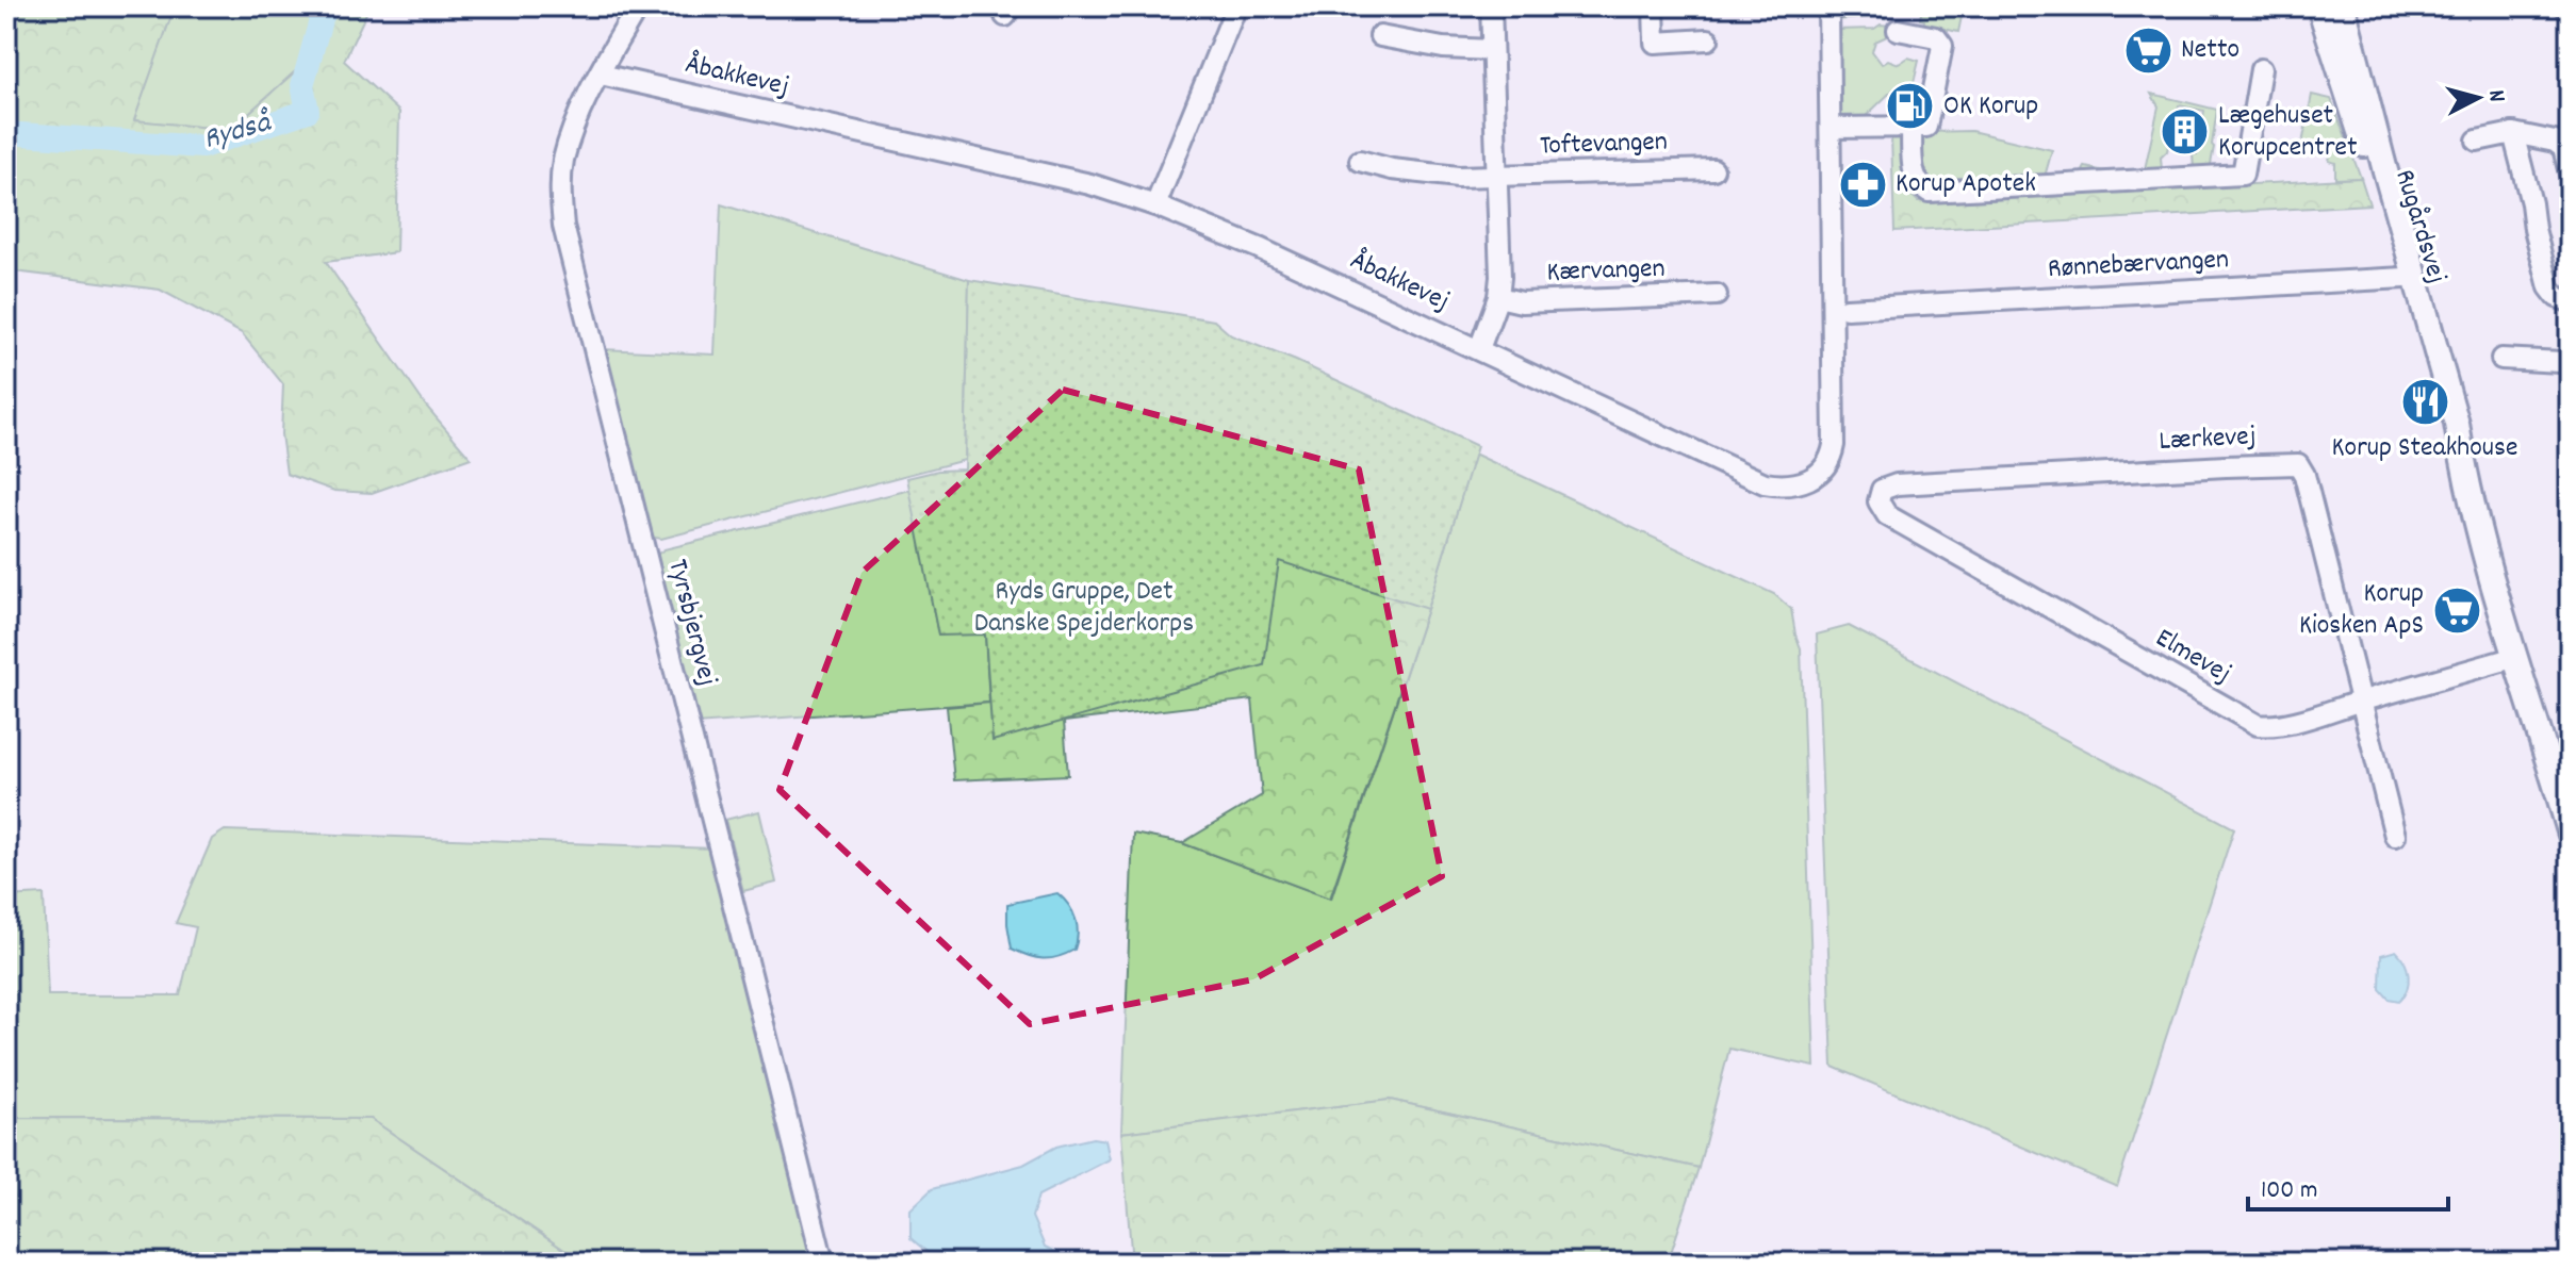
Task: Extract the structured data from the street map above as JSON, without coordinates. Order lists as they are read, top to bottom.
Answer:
{
  "streets": {
    "main road": ["Rugårdsvej"],
    "street": [
      "Åbakkevej",
      "Toftevangen",
      "Rønnebærvangen",
      "Kærvangen",
      "Lærkevej",
      "Tyrsbjergvej",
      "Elmevej"
    ]
  },
  "crossings": [
    ["Åbakkevej", "Tyrsbjergvej"],
    ["Rugårdsvej", "Rønnebærvangen"],
    ["Rugårdsvej", "Elmevej"],
    ["Lærkevej", "Elmevej"]
  ],
  "water": ["Rydså"],
  "parks": ["Ryds Gruppe, Det Danske Spejderkorps"],
  "places": {
    "supermarket": ["Netto", "Korup Kiosken ApS"],
    "fuel station": ["OK Korup"],
    "building": ["Lægehuset Korupcentret"],
    "pharmacy": ["Korup Apotek"],
    "restaurant": ["Korup Steakhouse"]
  },
  "scale_bar": "100 m",
  "north": "right"
}
